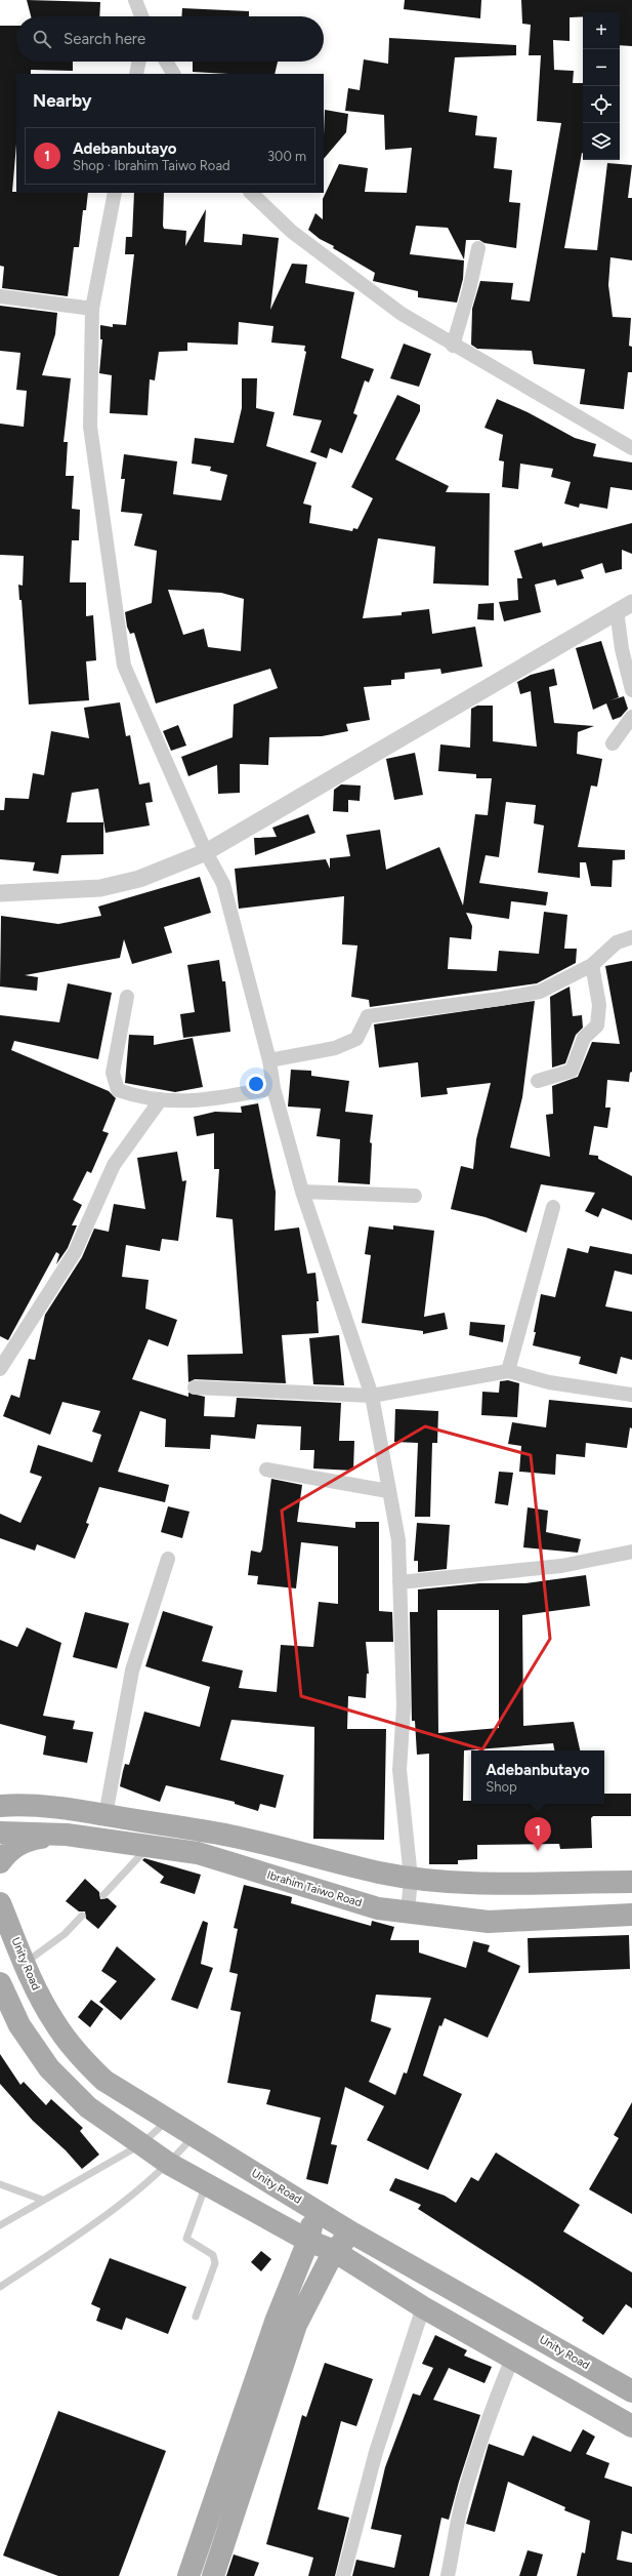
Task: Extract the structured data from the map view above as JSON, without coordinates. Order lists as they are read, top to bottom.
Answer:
{
  "streets": {
    "main road": ["Ibrahim Taiwo Road", "Unity Road"]
  },
  "page": {
    "map_buttons": ["+", "−"],
    "search": "Search here",
    "heading": "Nearby",
    "list": [
      {
        "mark": "1",
        "name": "Adebanbutayo",
        "note": "Shop · Ibrahim Taiwo Road",
        "value": "300 m"
      }
    ],
    "popup": ["Adebanbutayo", "Shop"],
    "pins": "1"
  }
}
